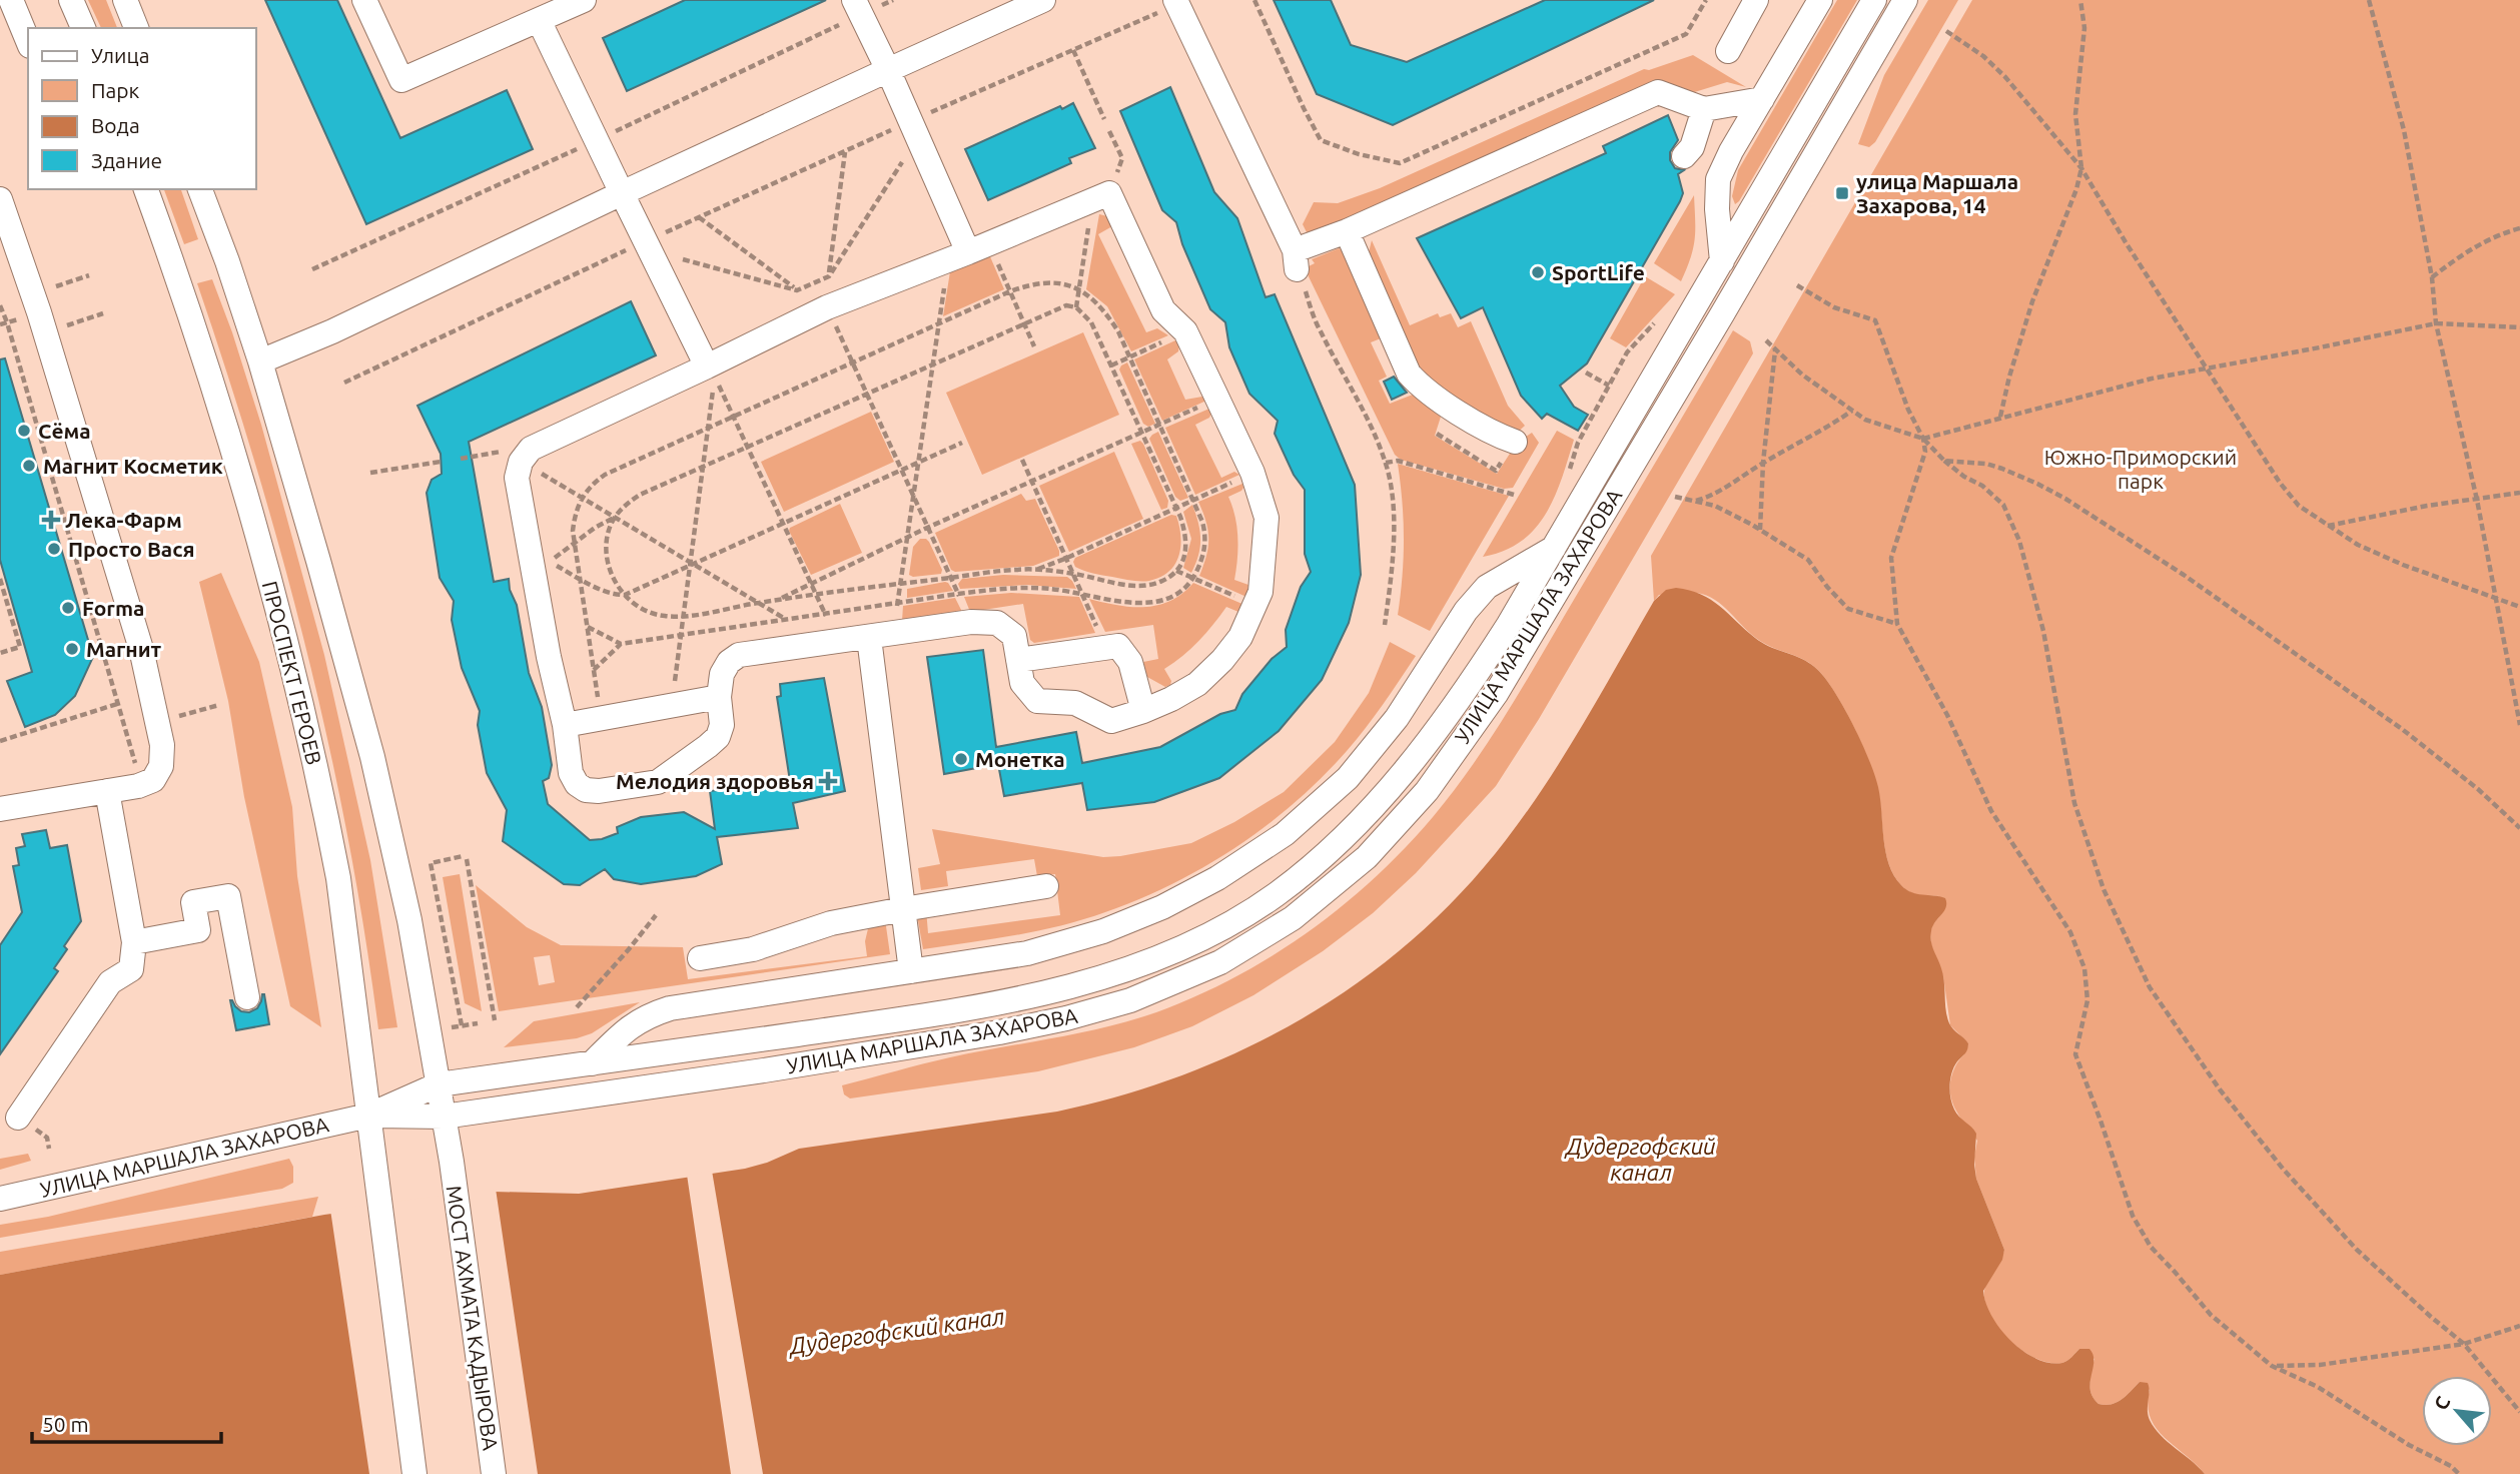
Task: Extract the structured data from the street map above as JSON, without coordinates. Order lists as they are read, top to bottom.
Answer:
{
  "streets": {
    "street": ["УЛИЦА МАРШАЛА ЗАХАРОВА", "ПРОСПЕКТ ГЕРОЕВ", "МОСТ АХМАТА КАДЫРОВА"]
  },
  "crossings": [
    ["УЛИЦА МАРШАЛА ЗАХАРОВА", "ПРОСПЕКТ ГЕРОЕВ"],
    ["УЛИЦА МАРШАЛА ЗАХАРОВА", "МОСТ АХМАТА КАДЫРОВА"]
  ],
  "water": ["Дудергофский канал"],
  "parks": ["Южно-Приморский парк"],
  "places": {
    "transit": ["улица Маршала Захарова, 14"],
    "other": [
      "SportLife",
      "Сёма",
      "Магнит Косметик",
      "Просто Вася",
      "Forma",
      "Магнит",
      "Монетка"
    ],
    "health": ["Лека-Фарм", "Мелодия здоровья"]
  },
  "legend": [
    "Улица",
    "Парк",
    "Вода",
    "Здание"
  ],
  "scale_bar": "50 m",
  "north": "top left"
}
